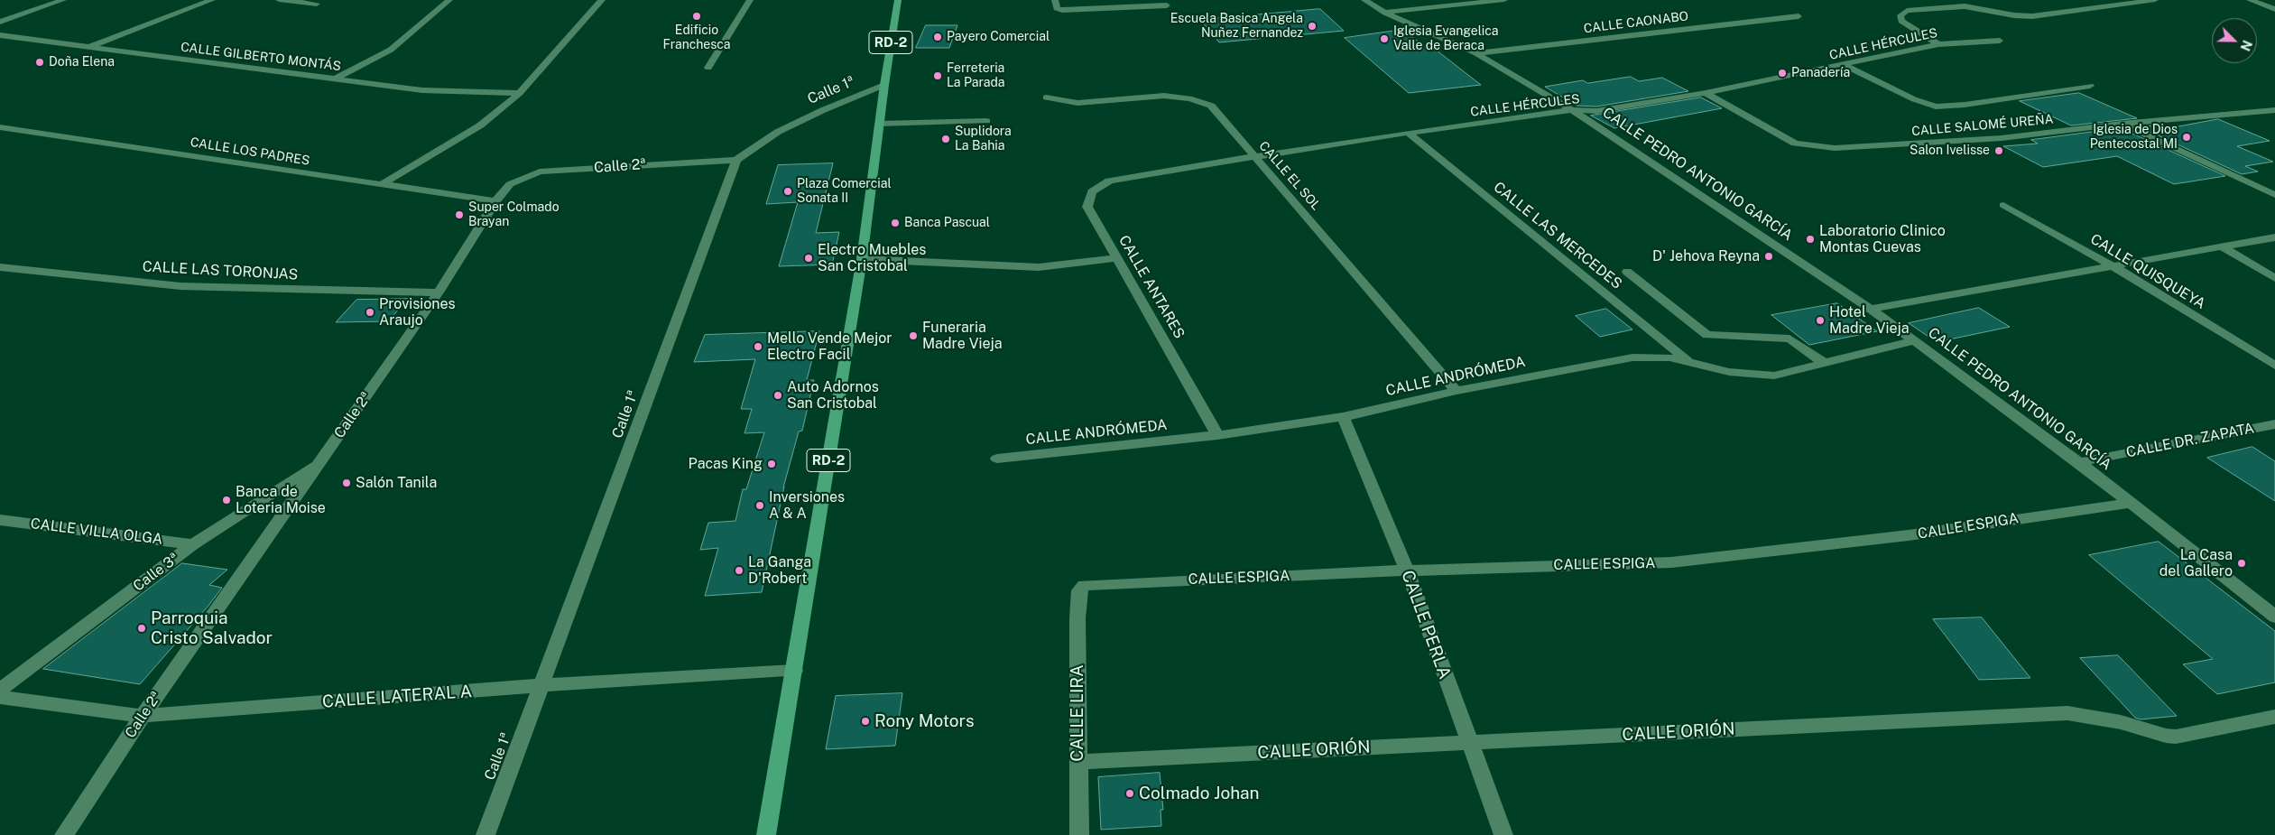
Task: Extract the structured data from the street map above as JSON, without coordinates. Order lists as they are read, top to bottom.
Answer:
{
  "streets": {
    "main road": ["RD-2"],
    "street": [
      "CALLE CAONABO",
      "CALLE HÉRCULES",
      "CALLE GILBERTO MONTÁS",
      "Calle 1ª",
      "CALLE SALOMÉ UREÑA",
      "CALLE LOS PADRES",
      "Calle 2ª",
      "CALLE PEDRO ANTONIO GARCÍA",
      "CALLE EL SOL",
      "CALLE LAS MERCEDES",
      "CALLE LAS TORONJAS",
      "CALLE QUISQUEYA",
      "CALLE ANTARES",
      "CALLE ANDRÓMEDA",
      "CALLE DR. ZAPATA",
      "CALLE ESPIGA",
      "CALLE VILLA OLGA",
      "Calle 3ª",
      "CALLE PERLA",
      "CALLE LATERAL A",
      "CALLE LIRA",
      "CALLE ORIÓN"
    ]
  },
  "crossings": [
    ["CALLE CAONABO", "CALLE PEDRO ANTONIO GARCÍA"],
    ["RD-2", "Calle 1ª"],
    ["RD-2", "CALLE LATERAL A"],
    ["CALLE HÉRCULES", "CALLE SALOMÉ UREÑA"],
    ["CALLE HÉRCULES", "CALLE PEDRO ANTONIO GARCÍA"],
    ["CALLE HÉRCULES", "CALLE EL SOL"],
    ["CALLE HÉRCULES", "CALLE LAS MERCEDES"],
    ["CALLE HÉRCULES", "CALLE ANTARES"],
    ["Calle 1ª", "Calle 2ª"],
    ["Calle 1ª", "CALLE LATERAL A"],
    ["CALLE LOS PADRES", "Calle 2ª"],
    ["Calle 2ª", "CALLE LAS TORONJAS"],
    ["Calle 2ª", "Calle 3ª"],
    ["Calle 2ª", "CALLE LATERAL A"],
    ["CALLE PEDRO ANTONIO GARCÍA", "CALLE ANDRÓMEDA"],
    ["CALLE PEDRO ANTONIO GARCÍA", "CALLE DR. ZAPATA"],
    ["CALLE PEDRO ANTONIO GARCÍA", "CALLE ESPIGA"],
    ["CALLE EL SOL", "CALLE ANDRÓMEDA"],
    ["CALLE LAS MERCEDES", "CALLE ANDRÓMEDA"],
    ["CALLE ANTARES", "CALLE ANDRÓMEDA"],
    ["CALLE ANDRÓMEDA", "CALLE PERLA"],
    ["CALLE ESPIGA", "CALLE PERLA"],
    ["CALLE ESPIGA", "CALLE LIRA"],
    ["CALLE VILLA OLGA", "Calle 3ª"],
    ["CALLE PERLA", "CALLE ORIÓN"],
    ["CALLE LIRA", "CALLE ORIÓN"]
  ],
  "places": [
    "Edificio Franchesca",
    "Escuela Basica Angela Nuñez Fernandez",
    "Payero Comercial",
    "Iglesia Evangelica Valle de Beraca",
    "Doña Elena",
    "Panadería",
    "Ferreteria La Parada",
    "Iglesia de Dios Pentecostal MI",
    "Suplidora La Bahia",
    "Salon Ivelisse",
    "Plaza Comercial Sonata II",
    "Super Colmado Brayan",
    "Banca Pascual",
    "Laboratorio Clinico Montas Cuevas",
    "D' Jehova Reyna",
    "Electro Muebles San Cristobal",
    "Provisiones Araujo",
    "Hotel Madre Vieja",
    "Funeraria Madre Vieja",
    "Mello Vende Mejor Electro Facil",
    "Auto Adornos San Cristobal",
    "Pacas King",
    "Salón Tanila",
    "Banca de Loteria Moise",
    "Inversiones A & A",
    "La Casa del Gallero",
    "La Ganga D'Robert",
    "Parroquia Cristo Salvador",
    "Rony Motors",
    "Colmado Johan"
  ],
  "north": "bottom right"
}
